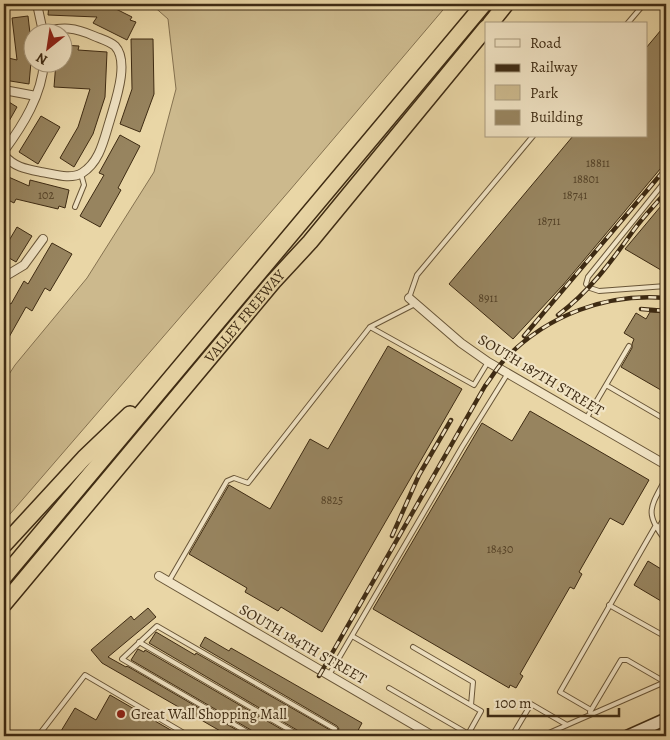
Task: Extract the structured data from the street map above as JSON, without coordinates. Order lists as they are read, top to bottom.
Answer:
{
  "streets": {
    "highway": ["VALLEY FREEWAY"],
    "street": ["SOUTH 187TH STREET", "SOUTH 184TH STREET"]
  },
  "places": ["Great Wall Shopping Mall"],
  "house_numbers": [
    "18811",
    "18801",
    "102",
    "18741",
    "18711",
    "8911",
    "8825",
    "18430"
  ],
  "legend": [
    "Road",
    "Railway",
    "Park",
    "Building"
  ],
  "scale_bar": "100 m",
  "north": "bottom left"
}
